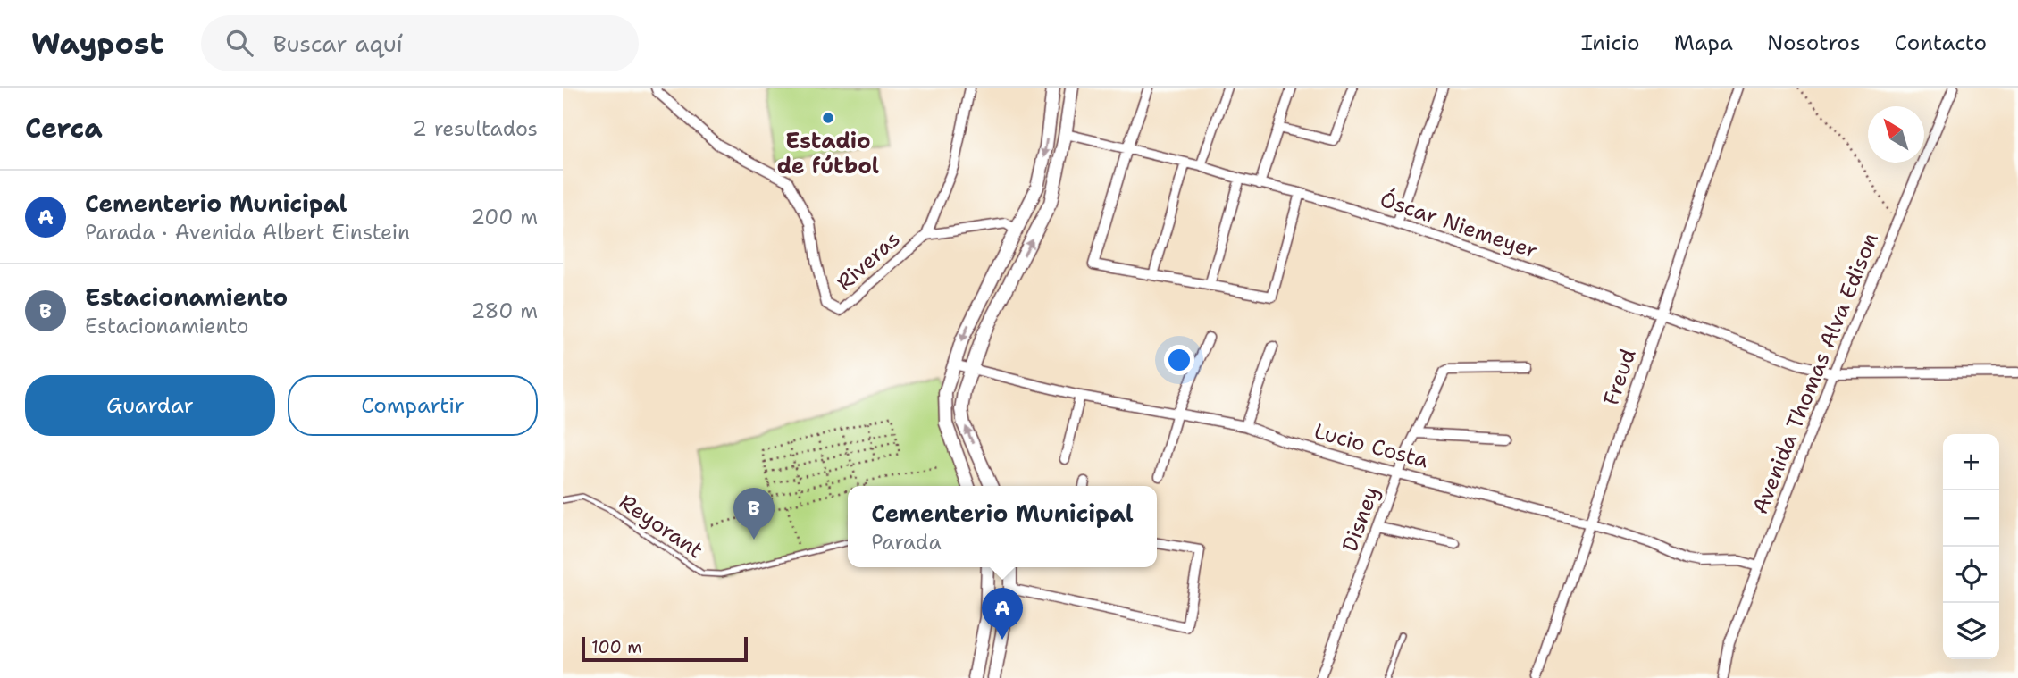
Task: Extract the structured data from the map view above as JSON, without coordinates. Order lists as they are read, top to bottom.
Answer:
{
  "streets": {
    "street": [
      "Óscar Niemeyer",
      "Riveras",
      "Avenida Thomas Alva Edison",
      "Freud",
      "Lucio Costa",
      "Disney"
    ],
    "lane": ["Reyorant"]
  },
  "crossings": [
    ["Óscar Niemeyer", "Avenida Thomas Alva Edison"],
    ["Óscar Niemeyer", "Freud"],
    ["Avenida Thomas Alva Edison", "Lucio Costa"],
    ["Freud", "Lucio Costa"],
    ["Lucio Costa", "Disney"]
  ],
  "places": ["Estadio de fútbol"],
  "scale_bar": "100 m",
  "north": "top left",
  "page": {
    "header": "Waypost",
    "search": "Buscar aquí",
    "nav": [
      "Inicio",
      "Mapa",
      "Nosotros",
      "Contacto"
    ],
    "heading": ["Cerca", "2 resultados"],
    "list": [
      {
        "mark": "A",
        "name": "Cementerio Municipal",
        "note": "Parada · Avenida Albert Einstein",
        "value": "200 m"
      },
      {
        "mark": "B",
        "name": "Estacionamiento",
        "note": "Estacionamiento",
        "value": "280 m"
      }
    ],
    "buttons": ["Guardar", "Compartir"],
    "map_buttons": ["+", "−"],
    "popup": ["Cementerio Municipal", "Parada"],
    "pins": ["B", "A"],
    "scale": "100 m"
  }
}
